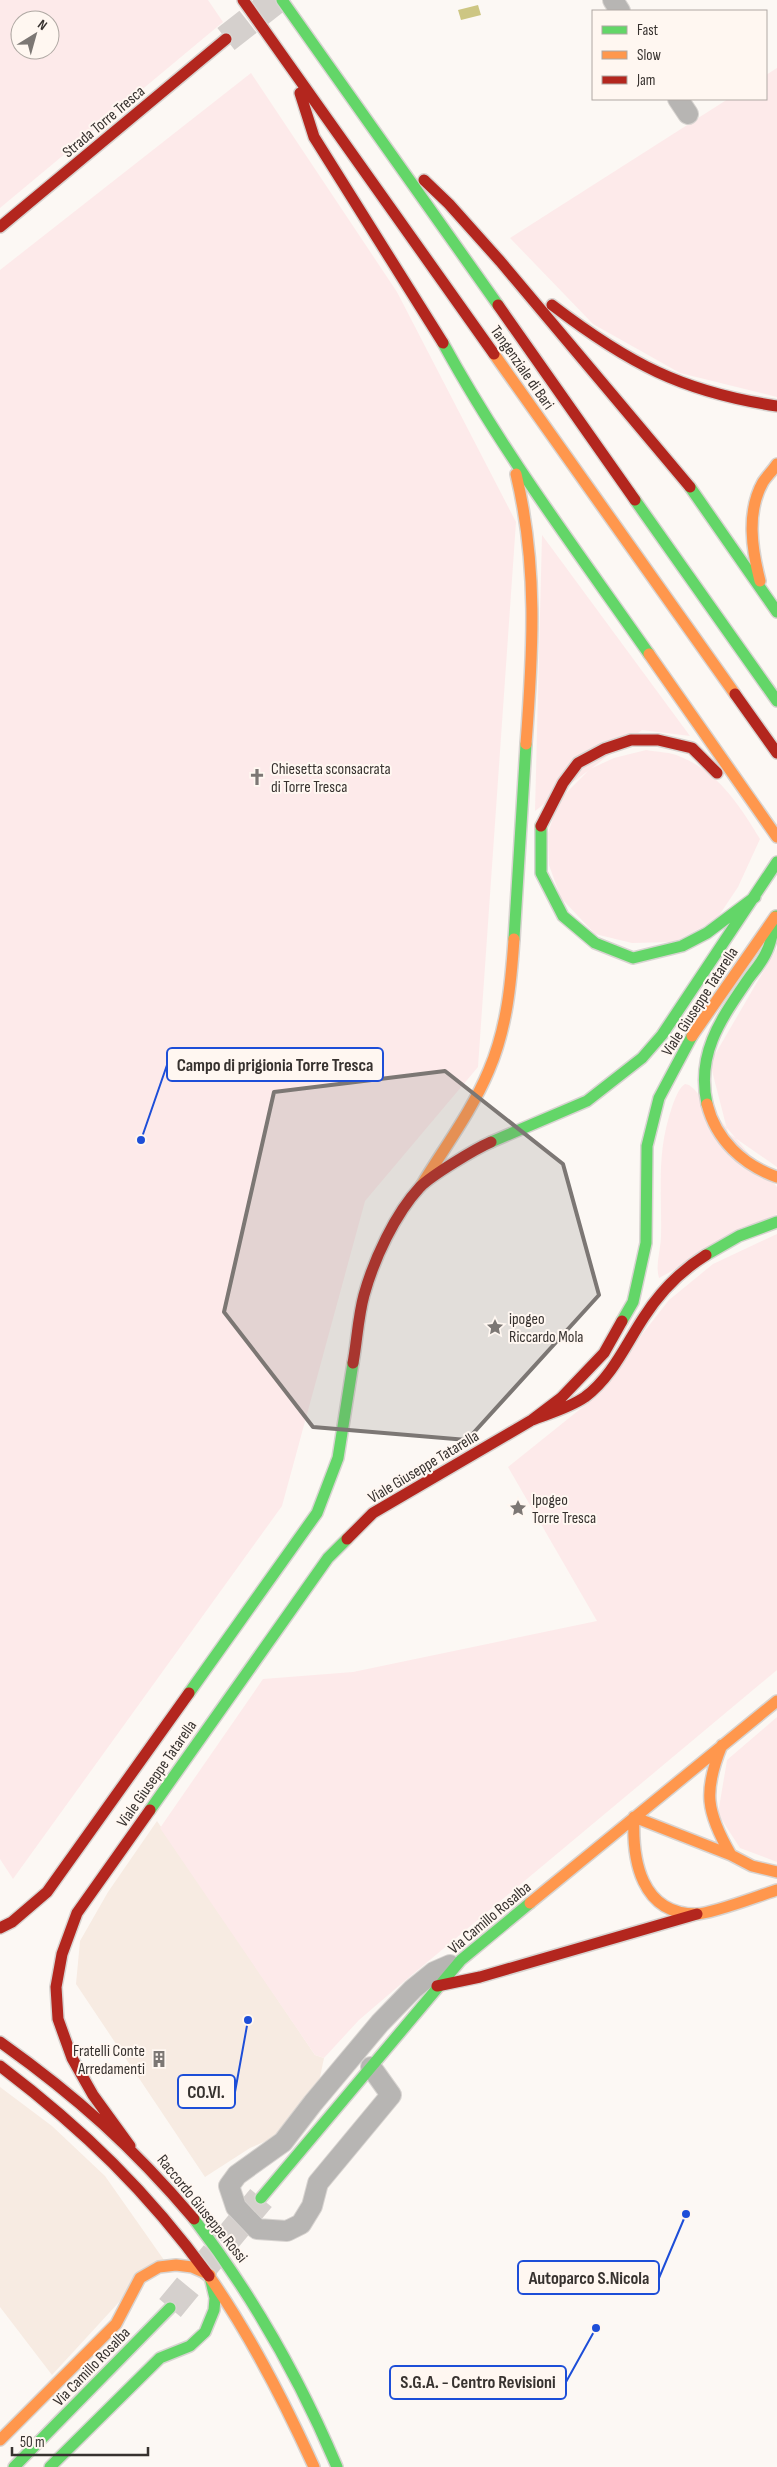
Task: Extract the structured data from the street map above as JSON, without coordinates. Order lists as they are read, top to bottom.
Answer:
{
  "streets": {
    "main road": [
      "Strada Torre Tresca",
      "Tangenziale di Bari",
      "Viale Giuseppe Tatarella",
      "Via Camillo Rosalba",
      "Raccordo Giuseppe Rossi"
    ]
  },
  "crossings": [
    ["Viale Giuseppe Tatarella", "Raccordo Giuseppe Rossi"]
  ],
  "places": {
    "church": ["Chiesetta sconsacrata di Torre Tresca"],
    "other": [
      "Campo di prigionia Torre Tresca",
      "CO.VI.",
      "Autoparco S.Nicola",
      "S.G.A. - Centro Revisioni"
    ],
    "place": ["ipogeo Riccardo Mola", "Ipogeo Torre Tresca"],
    "building": ["Fratelli Conte Arredamenti"]
  },
  "legend": ["Fast", "Slow", "Jam"],
  "scale_bar": "50 m",
  "north": "top right"
}
